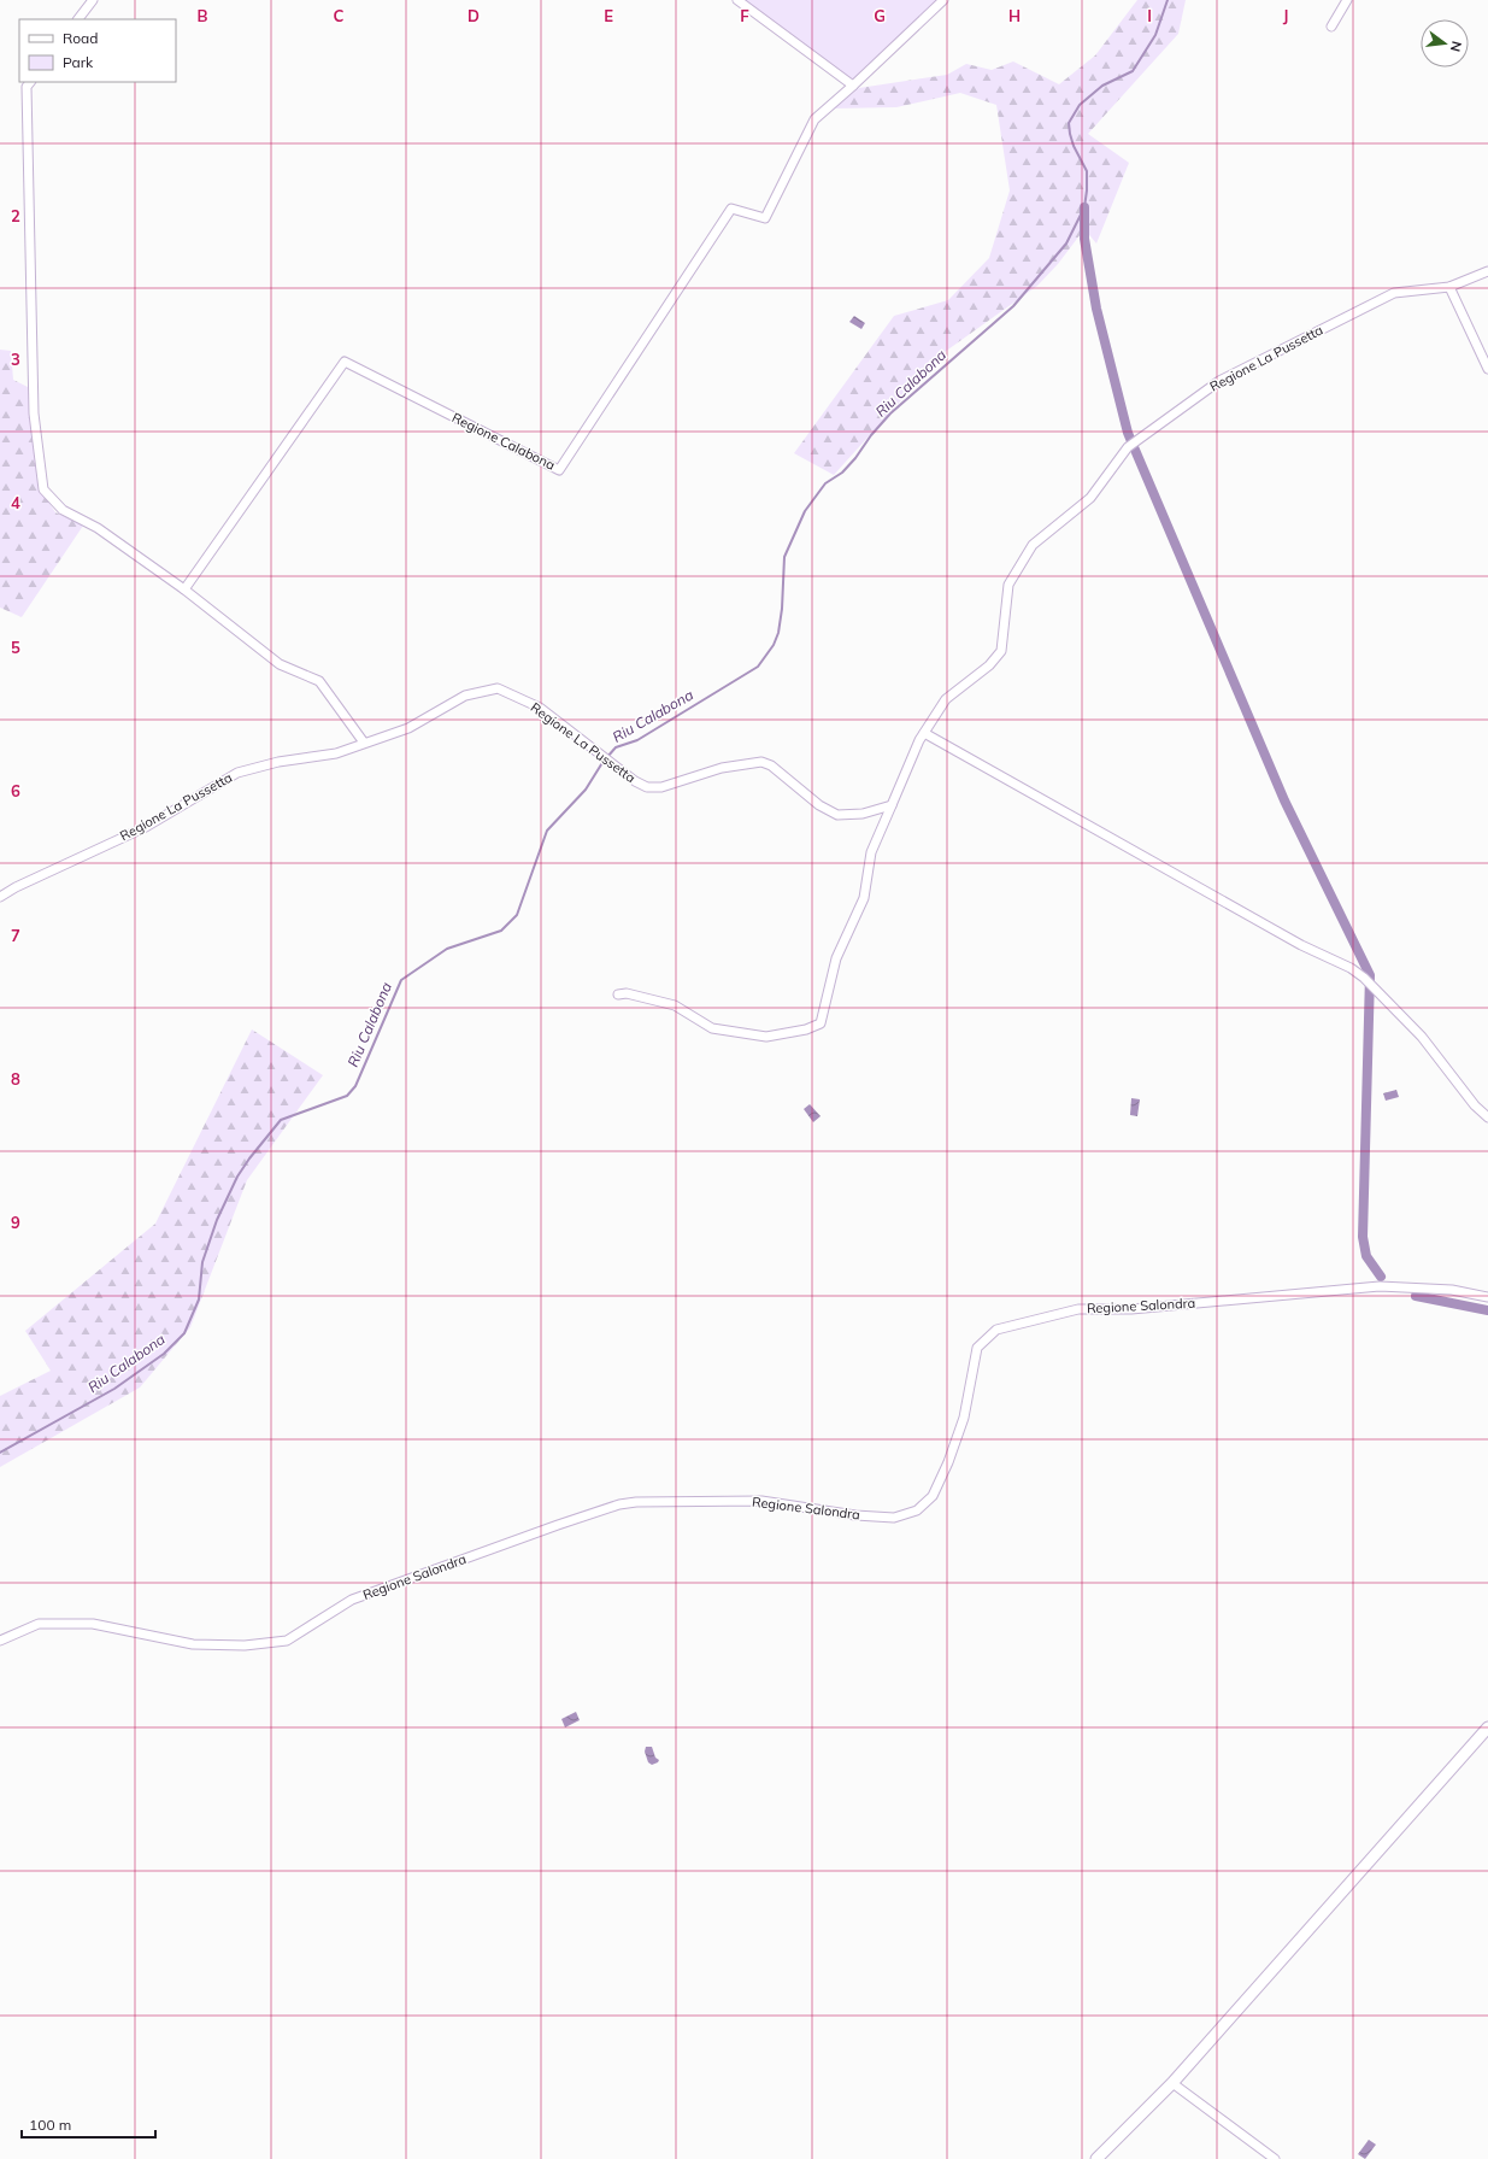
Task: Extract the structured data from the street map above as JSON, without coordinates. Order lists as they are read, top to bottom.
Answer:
{
  "streets": {
    "street": ["Regione La Pussetta", "Regione Calabona", "Regione Salondra"]
  },
  "water": ["Riu Calabona"],
  "legend": ["Road", "Park"],
  "scale_bar": "100 m",
  "north": "right",
  "grid": {
    "columns": [
      "B",
      "C",
      "D",
      "E",
      "F",
      "G",
      "H",
      "I",
      "J"
    ],
    "rows": [
      "2",
      "3",
      "4",
      "5",
      "6",
      "7",
      "8",
      "9"
    ]
  }
}
